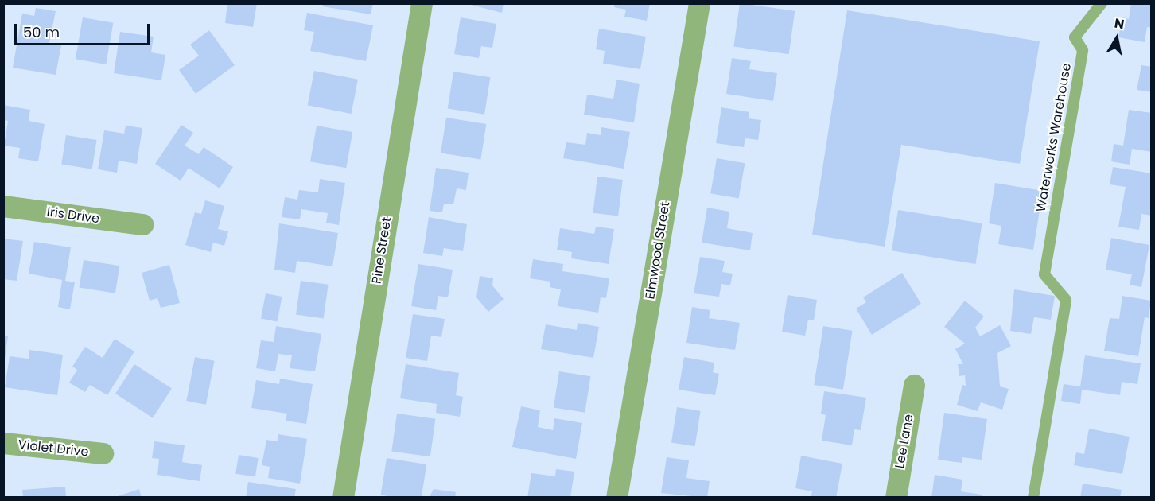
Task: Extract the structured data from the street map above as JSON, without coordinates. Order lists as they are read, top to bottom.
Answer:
{
  "streets": {
    "street": [
      "Iris Drive",
      "Pine Street",
      "Elmwood Street",
      "Lee Lane",
      "Violet Drive"
    ],
    "lane": ["Waterworks Warehouse"]
  },
  "scale_bar": "50 m",
  "north": "top"
}
